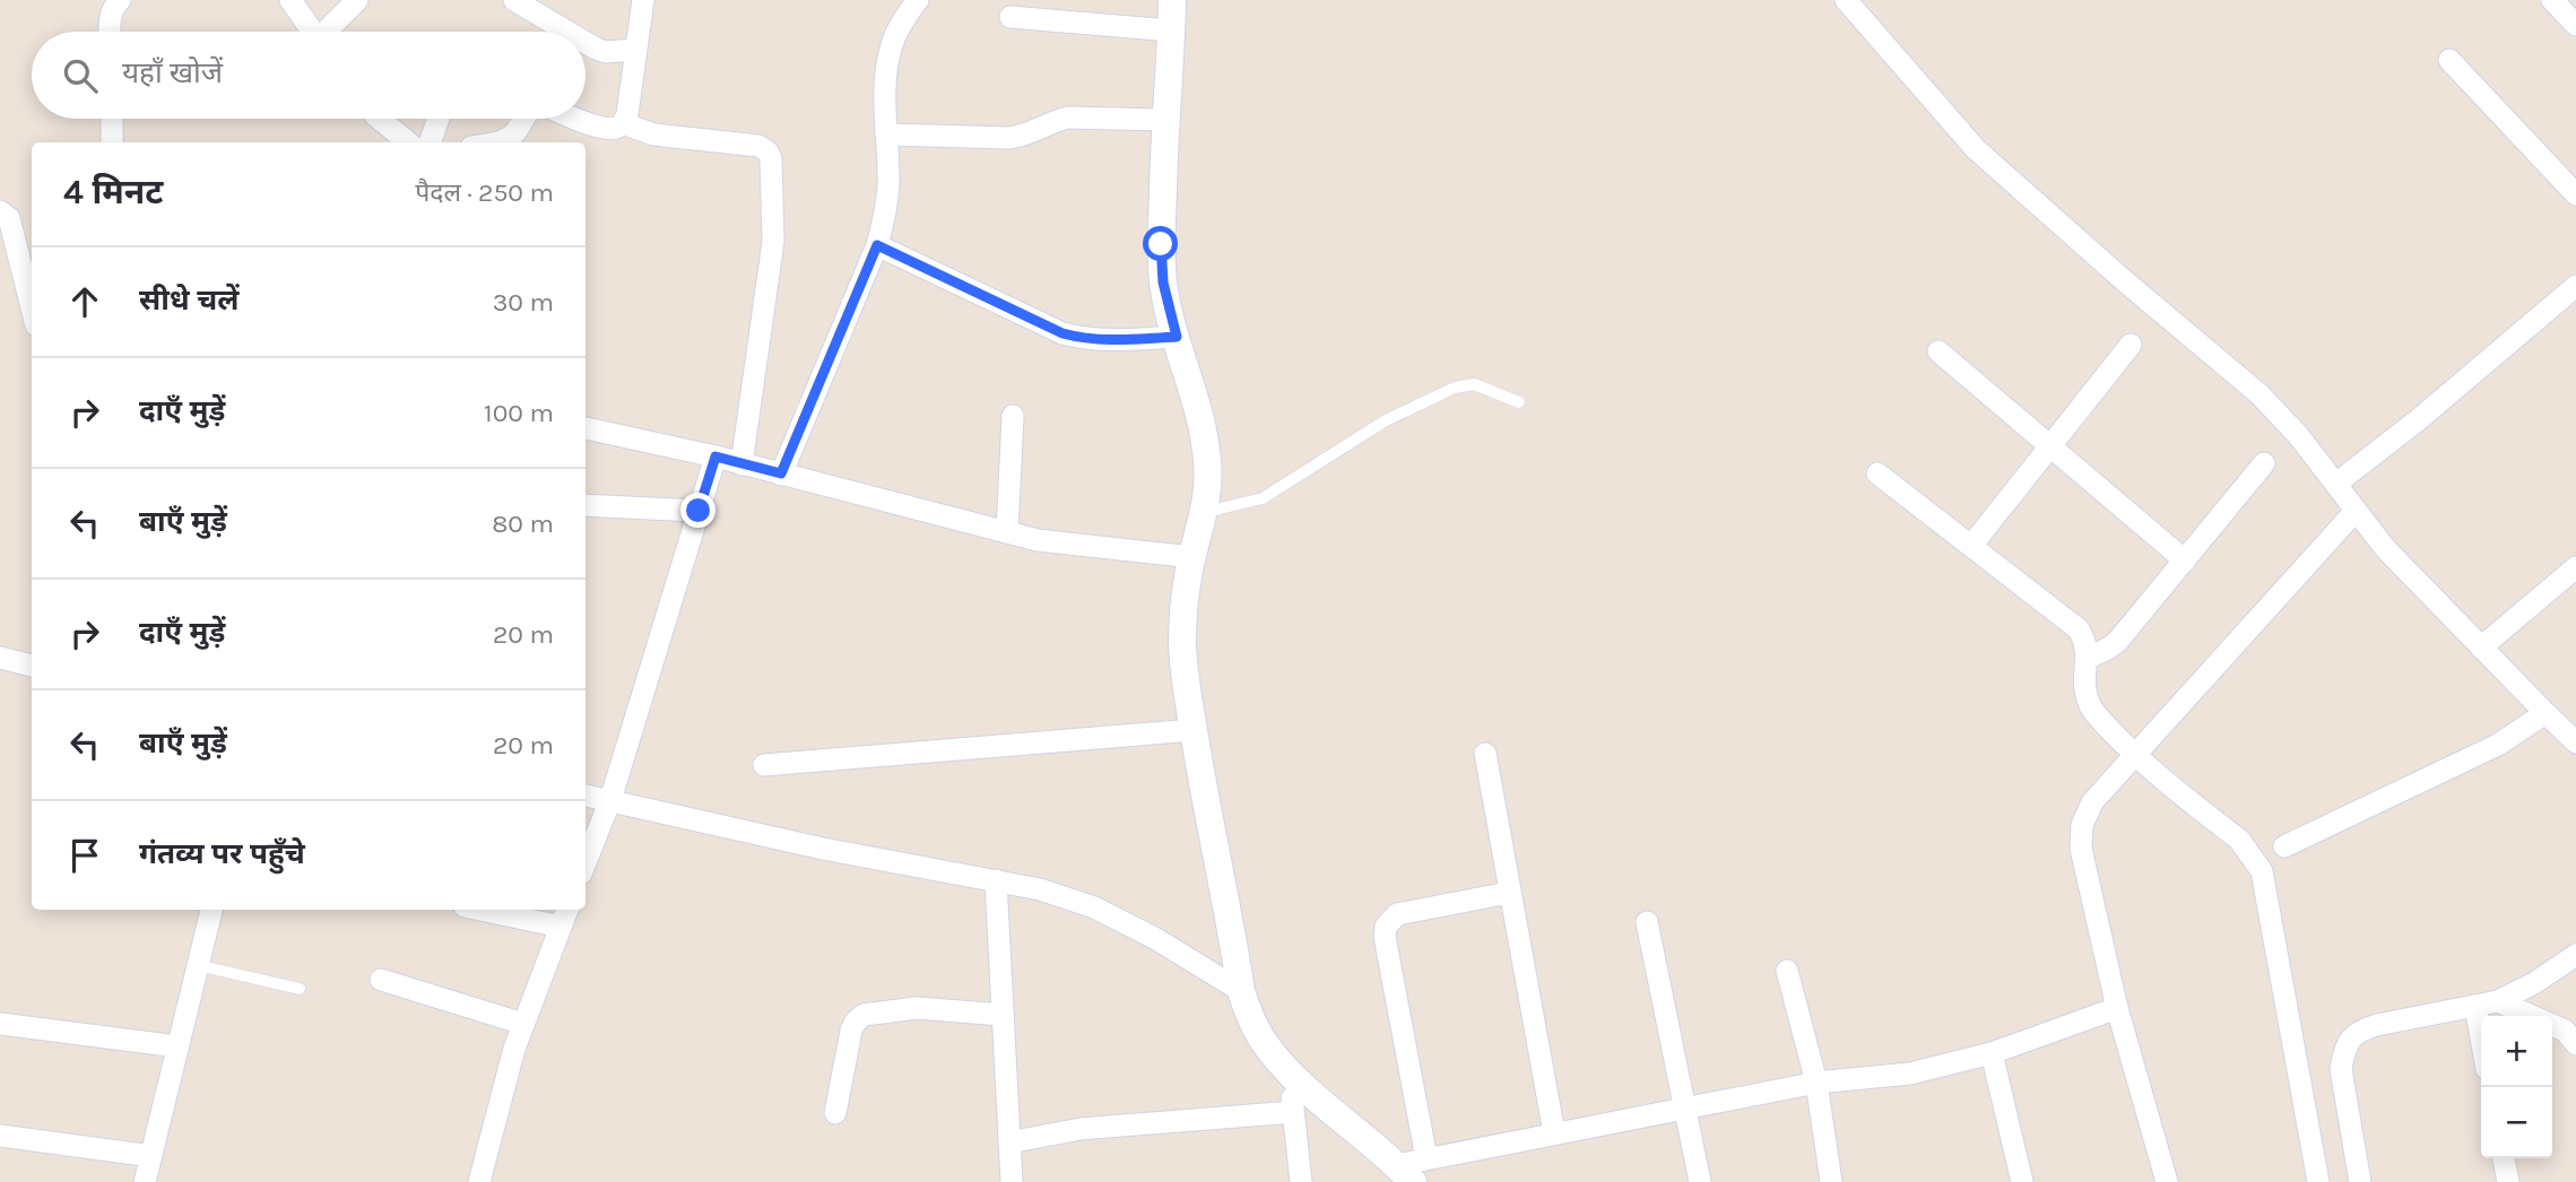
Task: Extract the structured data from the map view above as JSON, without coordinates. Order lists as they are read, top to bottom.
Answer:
{
  "page": {
    "search": "यहाँ खोजें",
    "heading": ["4 मिनट", "पैदल · 250 m"],
    "list": [
      ["सीधे चलें", "30 m"],
      ["दाएँ मुड़ें", "100 m"],
      ["बाएँ मुड़ें", "80 m"],
      ["दाएँ मुड़ें", "20 m"],
      ["बाएँ मुड़ें", "20 m"],
      "गंतव्य पर पहुँचे"
    ],
    "map_buttons": ["+", "−"]
  }
}
